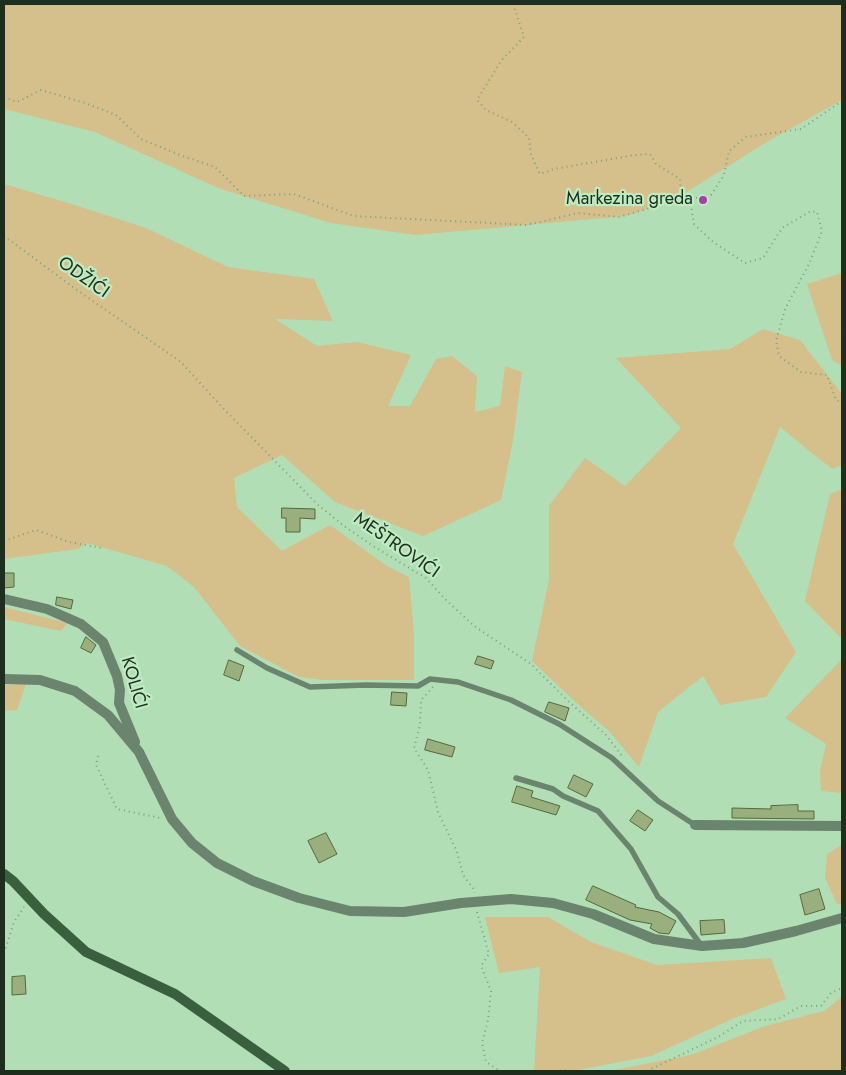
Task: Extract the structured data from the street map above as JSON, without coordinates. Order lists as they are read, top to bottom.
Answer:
{
  "streets": {
    "street": ["KOLIĆI"],
    "path": ["ODŽIĆI", "MEŠTROVIĆI"]
  },
  "crossings": [
    ["ODŽIĆI", "MEŠTROVIĆI"]
  ],
  "places": ["Markezina greda"]
}
